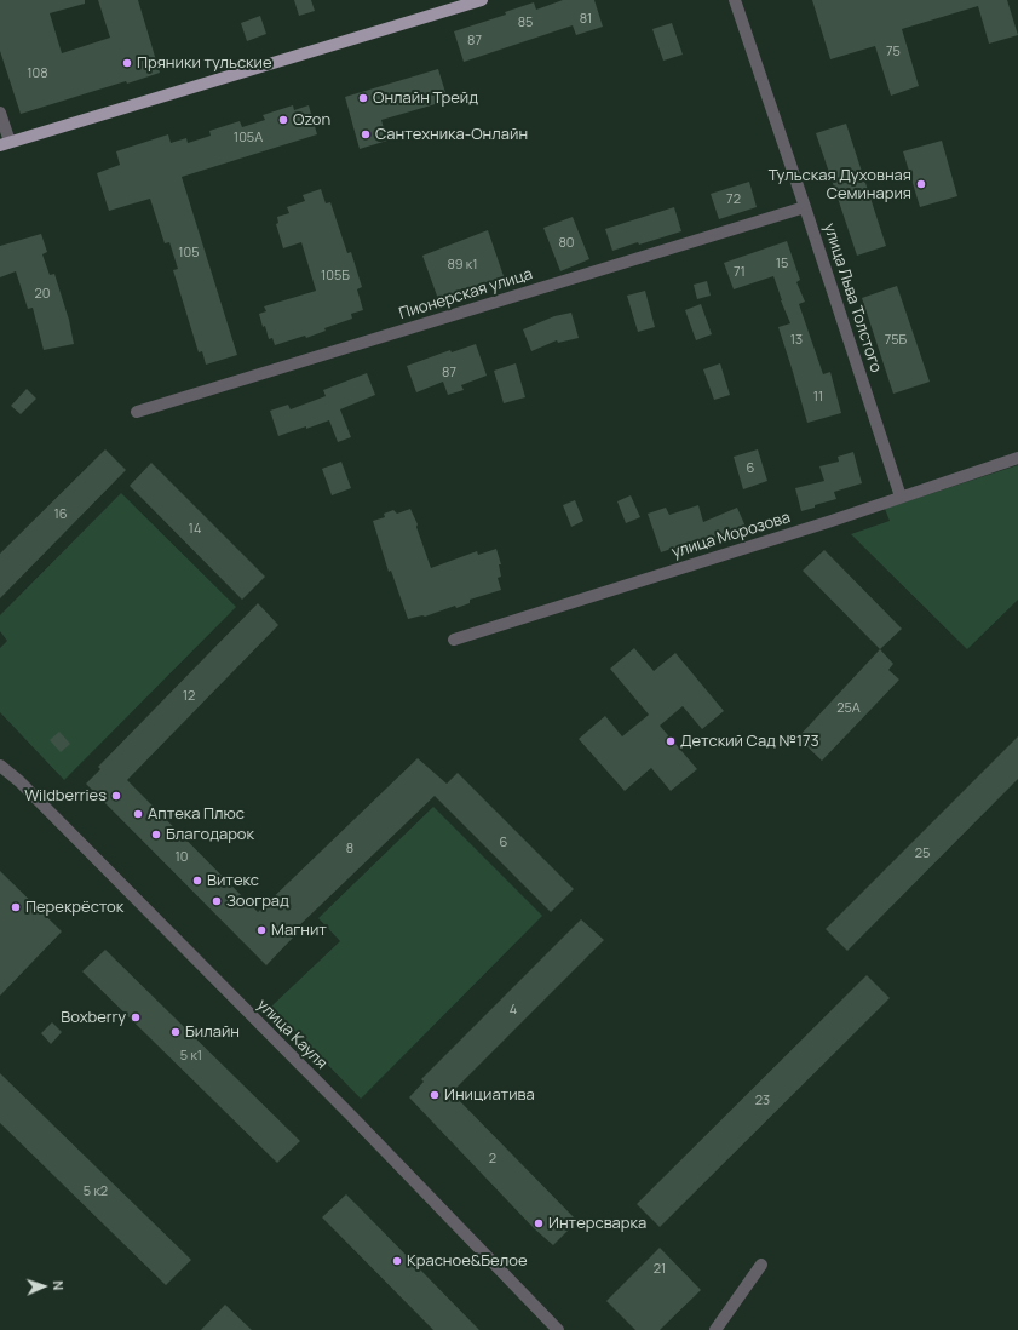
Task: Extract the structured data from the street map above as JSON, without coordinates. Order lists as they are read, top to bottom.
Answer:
{
  "streets": {
    "street": [
      "Пионерская улица",
      "улица Льва Толстого",
      "улица Морозова",
      "улица Кауля"
    ]
  },
  "crossings": [
    ["Пионерская улица", "улица Льва Толстого"],
    ["улица Льва Толстого", "улица Морозова"]
  ],
  "places": [
    "Пряники тульские",
    "Онлайн Трейд",
    "Ozon",
    "Сантехника-Онлайн",
    "Тульская Духовная Семинария",
    "Детский Сад №173",
    "Wildberries",
    "Аптека Плюс",
    "Благодарок",
    "Витекс",
    "Зооград",
    "Перекрёсток",
    "Магнит",
    "Boxberry",
    "Билайн",
    "Инициатива",
    "Интерсварка",
    "Красное&Белое"
  ],
  "house_numbers": [
    "81",
    "85",
    "87",
    "75",
    "108",
    "105А",
    "72",
    "80",
    "105",
    "15",
    "89 к1",
    "71",
    "105Б",
    "20",
    "13",
    "75Б",
    "87",
    "11",
    "6",
    "16",
    "14",
    "12",
    "25А",
    "6",
    "8",
    "25",
    "10",
    "4",
    "5 к1",
    "23",
    "2",
    "5 к2",
    "21"
  ],
  "north": "right"
}
